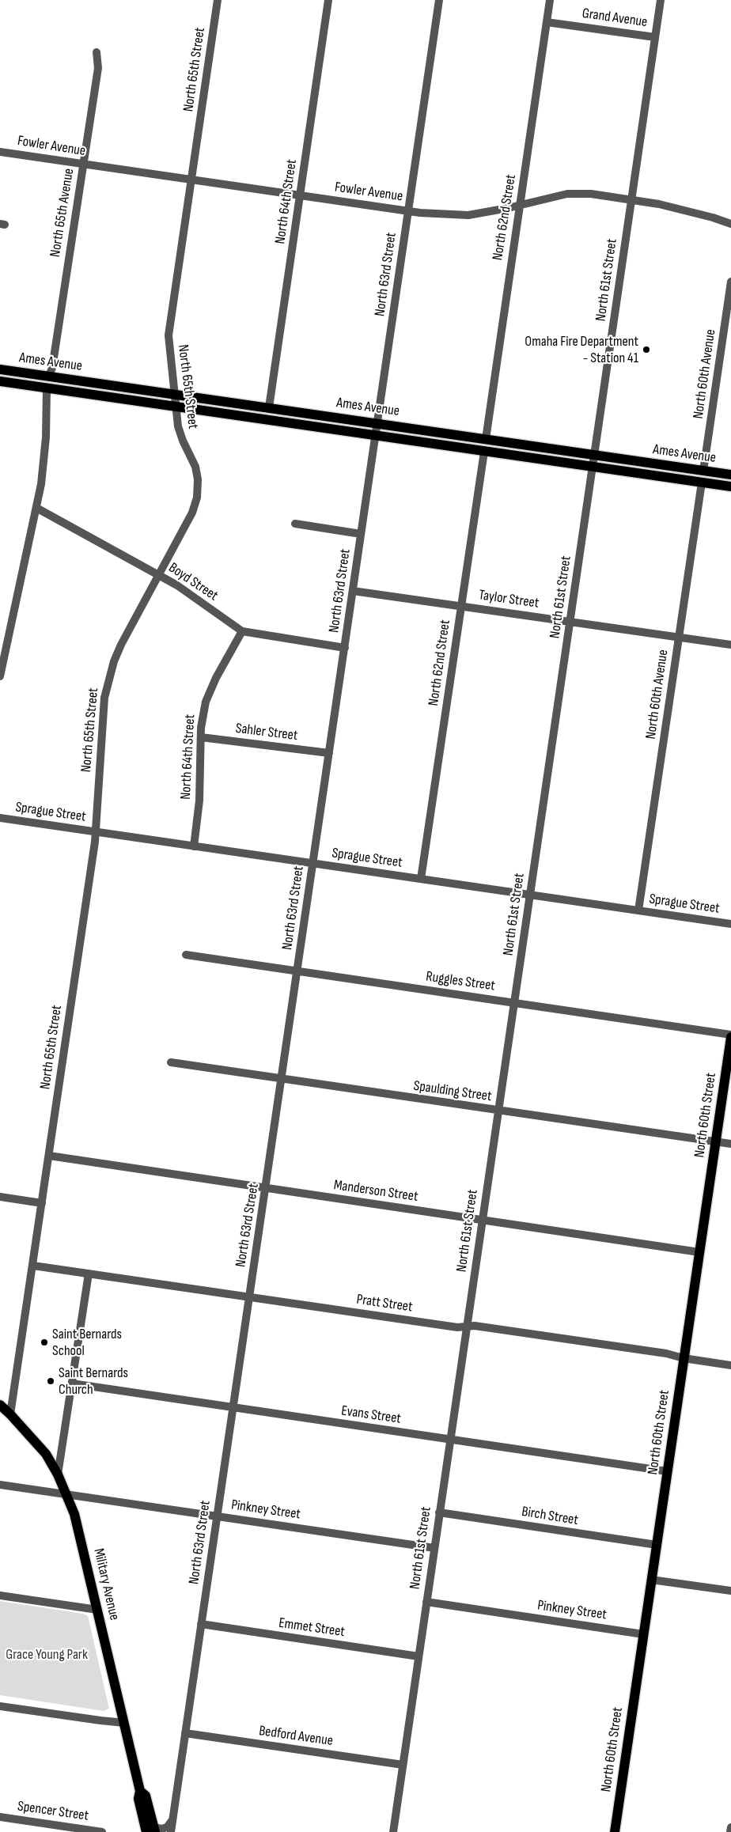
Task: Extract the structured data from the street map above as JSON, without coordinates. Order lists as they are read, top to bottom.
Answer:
{
  "streets": {
    "main road": ["Ames Avenue", "North 60th Street", "Military Avenue"],
    "street": [
      "Grand Avenue",
      "North 65th Street",
      "Fowler Avenue",
      "North 64th Street",
      "North 65th Avenue",
      "North 62nd Street",
      "North 63rd Street",
      "North 61st Street",
      "North 60th Avenue",
      "Boyd Street",
      "Taylor Street",
      "Sahler Street",
      "Sprague Street",
      "Ruggles Street",
      "Spaulding Street",
      "Manderson Street",
      "Pratt Street",
      "Evans Street",
      "Pinkney Street",
      "Birch Street",
      "Emmet Street",
      "Bedford Avenue",
      "Spencer Street"
    ]
  },
  "crossings": [
    ["Grand Avenue", "North 62nd Street"],
    ["Grand Avenue", "North 61st Street"],
    ["North 65th Street", "Fowler Avenue"],
    ["North 65th Street", "Ames Avenue"],
    ["North 65th Street", "Boyd Street"],
    ["North 65th Street", "Sprague Street"],
    ["North 65th Street", "Manderson Street"],
    ["North 65th Street", "Pratt Street"],
    ["North 65th Street", "Military Avenue"],
    ["Fowler Avenue", "North 64th Street"],
    ["Fowler Avenue", "North 65th Avenue"],
    ["Fowler Avenue", "North 62nd Street"],
    ["Fowler Avenue", "North 63rd Street"],
    ["Fowler Avenue", "North 61st Street"],
    ["North 64th Street", "Ames Avenue"],
    ["North 64th Street", "Boyd Street"],
    ["North 64th Street", "Sahler Street"],
    ["North 64th Street", "Sprague Street"],
    ["North 65th Avenue", "Ames Avenue"],
    ["North 62nd Street", "Ames Avenue"],
    ["North 62nd Street", "Taylor Street"],
    ["North 62nd Street", "Sprague Street"],
    ["North 63rd Street", "Ames Avenue"],
    ["North 63rd Street", "Boyd Street"],
    ["North 63rd Street", "Taylor Street"],
    ["North 63rd Street", "Sahler Street"],
    ["North 63rd Street", "Sprague Street"],
    ["North 63rd Street", "Ruggles Street"],
    ["North 63rd Street", "Spaulding Street"],
    ["North 63rd Street", "Manderson Street"],
    ["North 63rd Street", "Pratt Street"],
    ["North 63rd Street", "Evans Street"],
    ["North 63rd Street", "Pinkney Street"],
    ["North 63rd Street", "Emmet Street"],
    ["North 63rd Street", "Bedford Avenue"],
    ["North 61st Street", "Ames Avenue"],
    ["North 61st Street", "Taylor Street"],
    ["North 61st Street", "Sprague Street"],
    ["North 61st Street", "Ruggles Street"],
    ["North 61st Street", "Spaulding Street"],
    ["North 61st Street", "Manderson Street"],
    ["North 61st Street", "Pratt Street"],
    ["North 61st Street", "Evans Street"],
    ["North 61st Street", "Pinkney Street"],
    ["North 61st Street", "Birch Street"],
    ["North 61st Street", "Emmet Street"],
    ["North 61st Street", "Bedford Avenue"],
    ["Ames Avenue", "North 60th Avenue"],
    ["North 60th Avenue", "Taylor Street"],
    ["North 60th Avenue", "Sprague Street"],
    ["Ruggles Street", "North 60th Street"],
    ["Spaulding Street", "North 60th Street"],
    ["North 60th Street", "Manderson Street"],
    ["North 60th Street", "Pratt Street"],
    ["North 60th Street", "Evans Street"],
    ["North 60th Street", "Pinkney Street"],
    ["North 60th Street", "Birch Street"],
    ["Pinkney Street", "Military Avenue"]
  ],
  "parks": ["Grace Young Park"],
  "places": ["Omaha Fire Department - Station 41", "Saint Bernards School", "Saint Bernards Church"]
}
